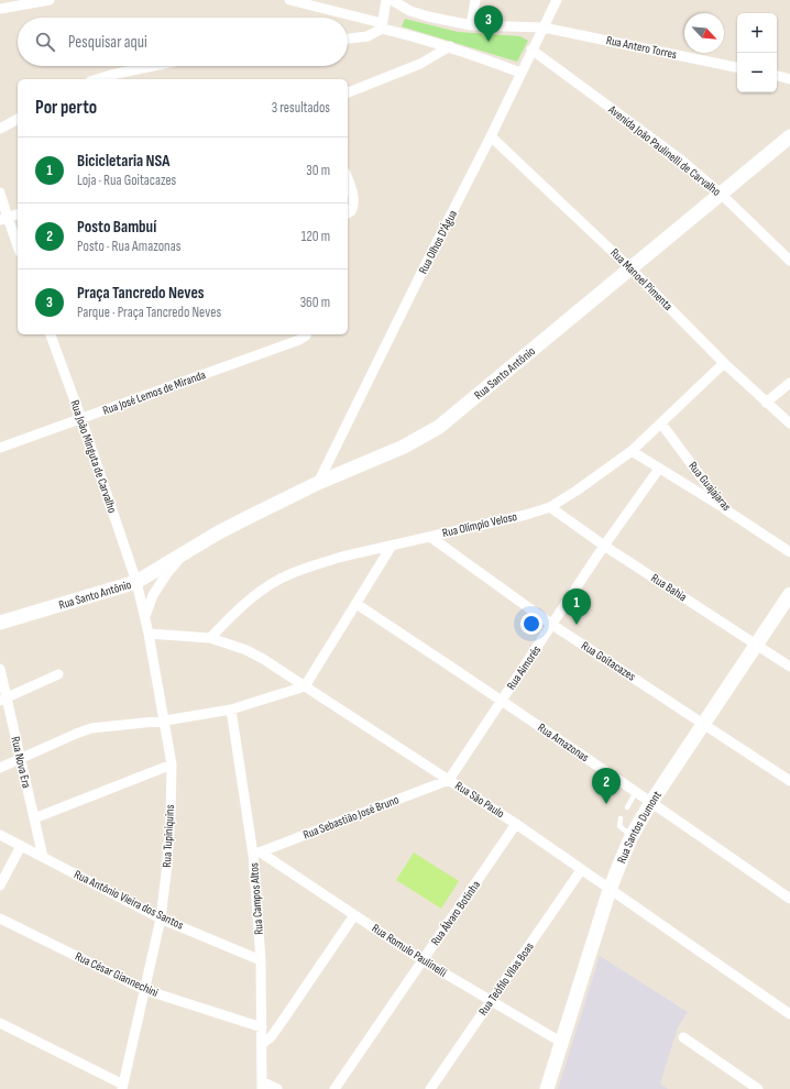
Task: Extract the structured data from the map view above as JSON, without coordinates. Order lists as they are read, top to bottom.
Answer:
{
  "streets": {
    "street": [
      "Rua Antero Torres",
      "Avenida João Paulinelli de Carvalho",
      "Rua Olhos D'Água",
      "Rua Manoel Pimenta",
      "Rua Santo Antônio",
      "Rua José Lemos de Miranda",
      "Rua João Minguta de Carvalho",
      "Rua Guajajaras",
      "Rua Olímpio Veloso",
      "Rua Bahia",
      "Rua Goitacazes",
      "Rua Aimorés",
      "Rua Amazonas",
      "Rua Nova Era",
      "Rua São Paulo",
      "Rua Sebastião José Bruno",
      "Rua Santos Dumont",
      "Rua Tupiniquins",
      "Rua Campos Altos",
      "Rua Antônio Vieira dos Santos",
      "Rua Álvaro Botinha",
      "Rua Romulo Paulinelli",
      "Rua César Giannechini",
      "Rua Teófilo Vilas Boas"
    ]
  },
  "crossings": [
    ["Rua Antero Torres", "Rua Olhos D'Água"],
    ["Avenida João Paulinelli de Carvalho", "Rua Olhos D'Água"],
    ["Avenida João Paulinelli de Carvalho", "Rua Santo Antônio"],
    ["Rua Olhos D'Água", "Rua Manoel Pimenta"],
    ["Rua Olhos D'Água", "Rua Santo Antônio"],
    ["Rua Manoel Pimenta", "Rua Santo Antônio"],
    ["Rua Manoel Pimenta", "Rua Olímpio Veloso"],
    ["Rua Santo Antônio", "Rua João Minguta de Carvalho"],
    ["Rua Santo Antônio", "Rua Tupiniquins"],
    ["Rua José Lemos de Miranda", "Rua João Minguta de Carvalho"],
    ["Rua João Minguta de Carvalho", "Rua Tupiniquins"],
    ["Rua Guajajaras", "Rua Olímpio Veloso"],
    ["Rua Olímpio Veloso", "Rua Bahia"],
    ["Rua Olímpio Veloso", "Rua Goitacazes"],
    ["Rua Olímpio Veloso", "Rua São Paulo"],
    ["Rua Bahia", "Rua Aimorés"],
    ["Rua Bahia", "Rua Santos Dumont"],
    ["Rua Goitacazes", "Rua Aimorés"],
    ["Rua Goitacazes", "Rua Santos Dumont"],
    ["Rua Aimorés", "Rua Amazonas"],
    ["Rua Aimorés", "Rua São Paulo"],
    ["Rua Aimorés", "Rua Sebastião José Bruno"],
    ["Rua Amazonas", "Rua Santos Dumont"],
    ["Rua Nova Era", "Rua Antônio Vieira dos Santos"],
    ["Rua São Paulo", "Rua Sebastião José Bruno"],
    ["Rua São Paulo", "Rua Santos Dumont"],
    ["Rua São Paulo", "Rua Tupiniquins"],
    ["Rua São Paulo", "Rua Álvaro Botinha"],
    ["Rua São Paulo", "Rua Teófilo Vilas Boas"],
    ["Rua Sebastião José Bruno", "Rua Campos Altos"],
    ["Rua Sebastião José Bruno", "Rua Romulo Paulinelli"],
    ["Rua Santos Dumont", "Rua Romulo Paulinelli"],
    ["Rua Tupiniquins", "Rua Antônio Vieira dos Santos"],
    ["Rua Tupiniquins", "Rua César Giannechini"],
    ["Rua Campos Altos", "Rua Antônio Vieira dos Santos"],
    ["Rua Campos Altos", "Rua Romulo Paulinelli"],
    ["Rua Campos Altos", "Rua César Giannechini"],
    ["Rua Álvaro Botinha", "Rua Romulo Paulinelli"],
    ["Rua Romulo Paulinelli", "Rua Teófilo Vilas Boas"]
  ],
  "north": "bottom right",
  "page": {
    "pins": ["3", "1", "2"],
    "map_buttons": ["+", "−"],
    "search": "Pesquisar aqui",
    "heading": ["Por perto", "3 resultados"],
    "list": [
      {
        "mark": "1",
        "name": "Bicicletaria NSA",
        "note": "Loja · Rua Goitacazes",
        "value": "30 m"
      },
      {
        "mark": "2",
        "name": "Posto Bambuí",
        "note": "Posto · Rua Amazonas",
        "value": "120 m"
      },
      {
        "mark": "3",
        "name": "Praça Tancredo Neves",
        "note": "Parque · Praça Tancredo Neves",
        "value": "360 m"
      }
    ]
  }
}
